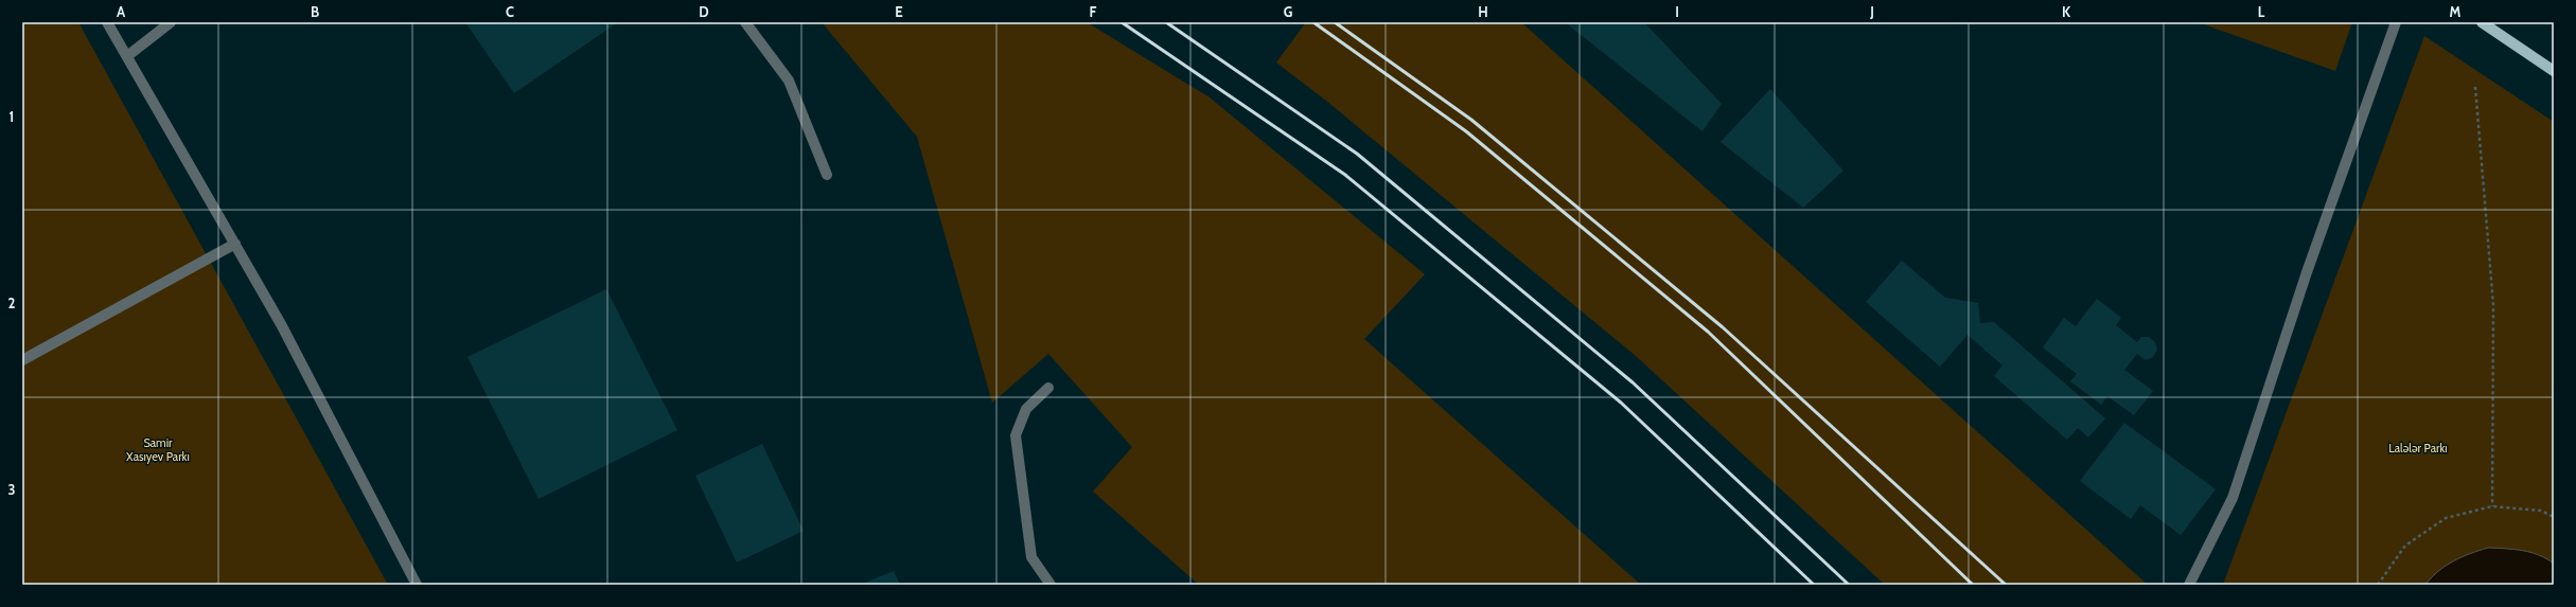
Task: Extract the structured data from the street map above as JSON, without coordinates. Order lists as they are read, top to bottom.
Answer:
{
  "parks": ["Samir Xasıyev Parkı", "Lalələr Parkı"],
  "grid": {
    "columns": [
      "A",
      "B",
      "C",
      "D",
      "E",
      "F",
      "G",
      "H",
      "I",
      "J",
      "K",
      "L",
      "M"
    ],
    "rows": ["1", "2", "3"]
  }
}
